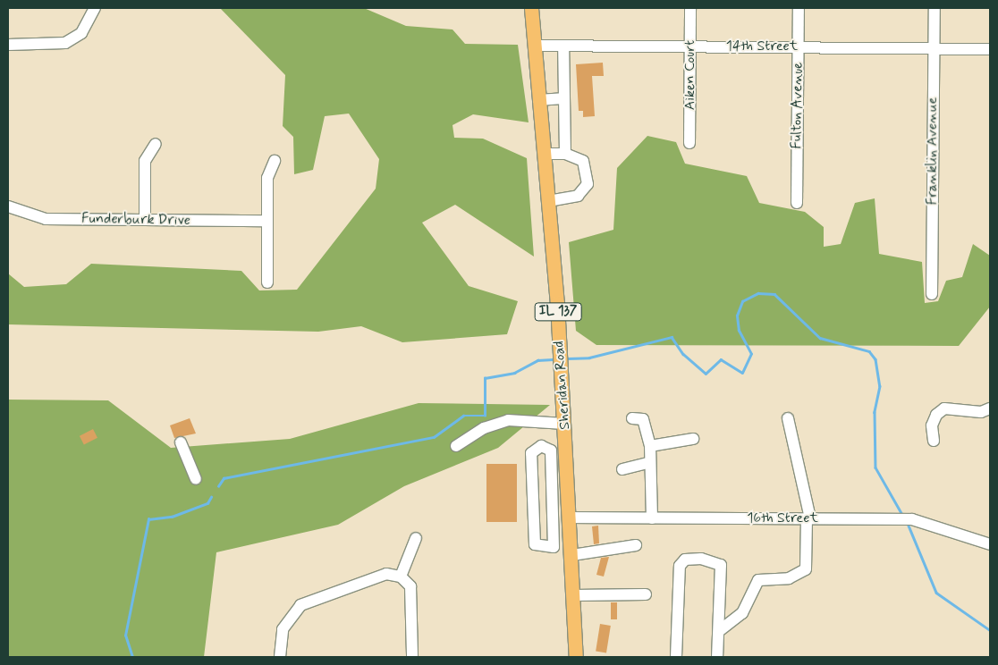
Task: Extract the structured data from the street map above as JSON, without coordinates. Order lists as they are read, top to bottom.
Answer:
{
  "streets": {
    "main road": ["IL 137", "Sheridan Road"],
    "street": [
      "14th Street",
      "Aiken Court",
      "Fulton Avenue",
      "Franklin Avenue",
      "Funderburk Drive",
      "16th Street"
    ]
  },
  "crossings": [
    ["14th Street", "Aiken Court"],
    ["14th Street", "Fulton Avenue"],
    ["14th Street", "Franklin Avenue"],
    ["14th Street", "Sheridan Road"],
    ["Sheridan Road", "16th Street"]
  ]
}
